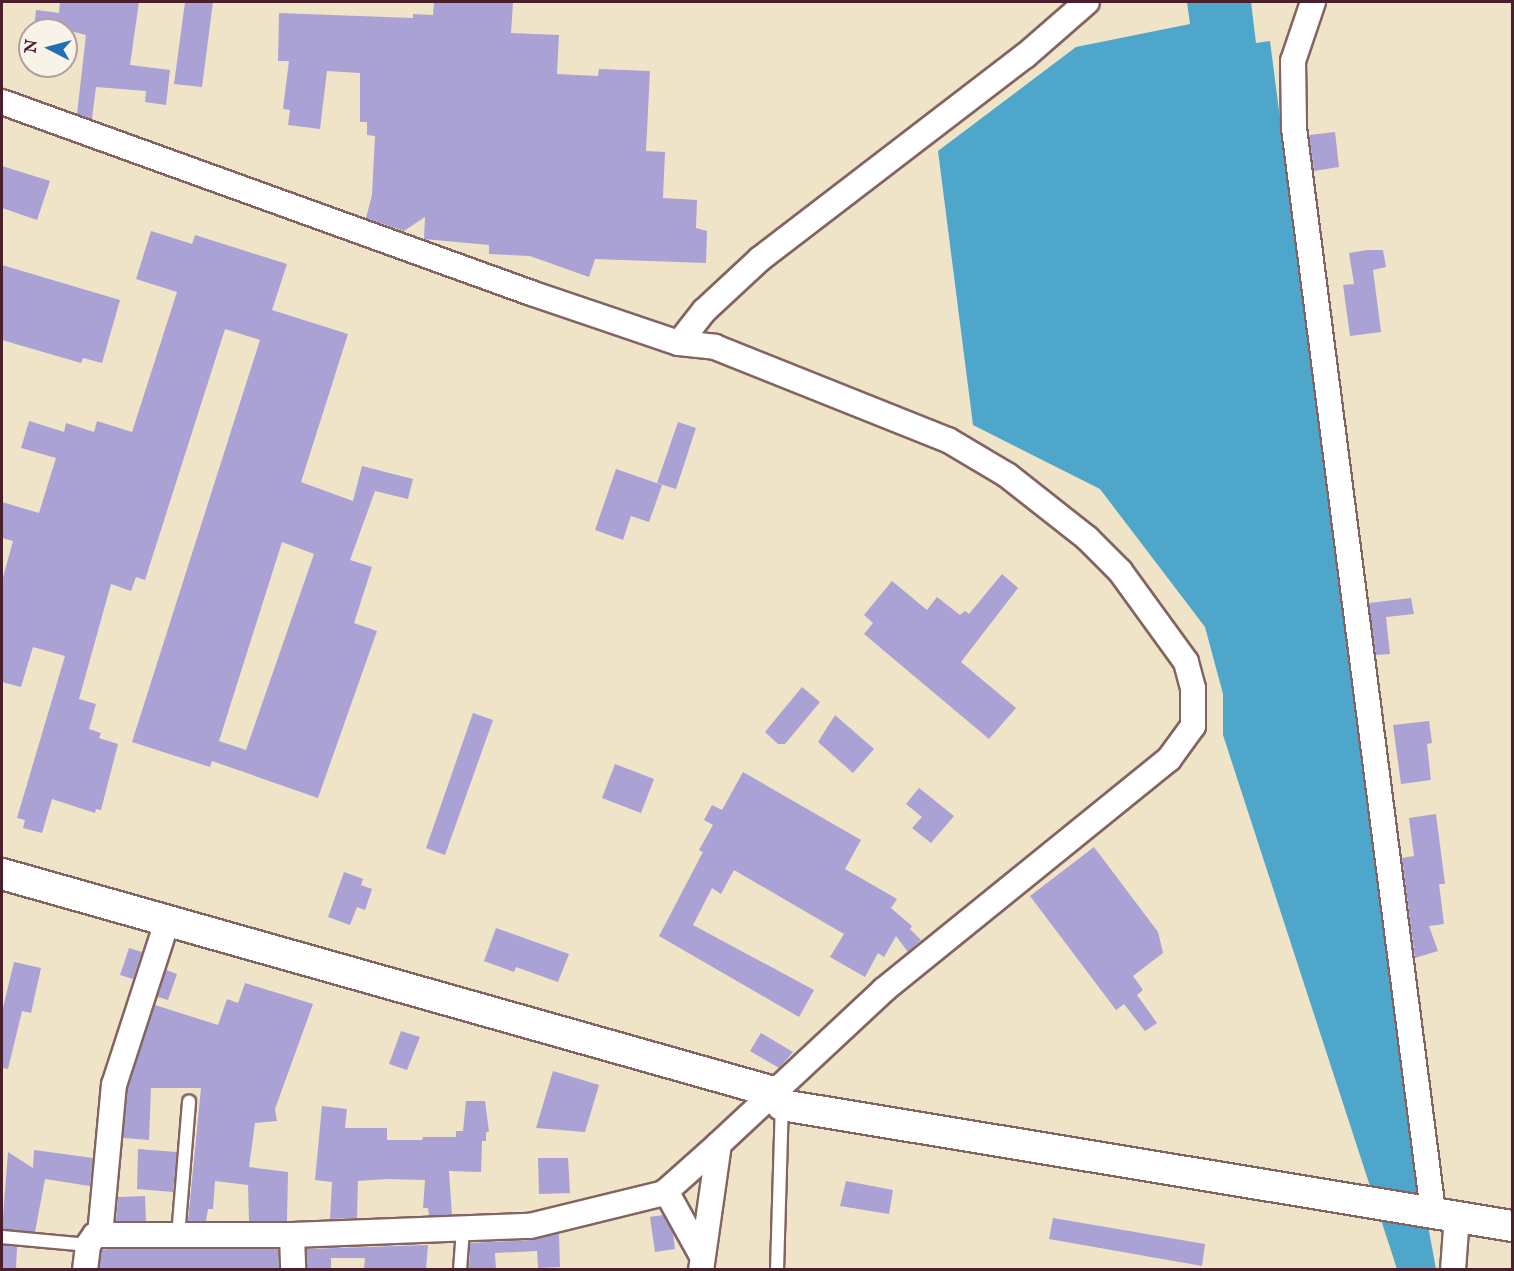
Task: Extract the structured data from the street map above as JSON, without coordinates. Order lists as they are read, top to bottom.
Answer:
{
  "north": "left"
}
